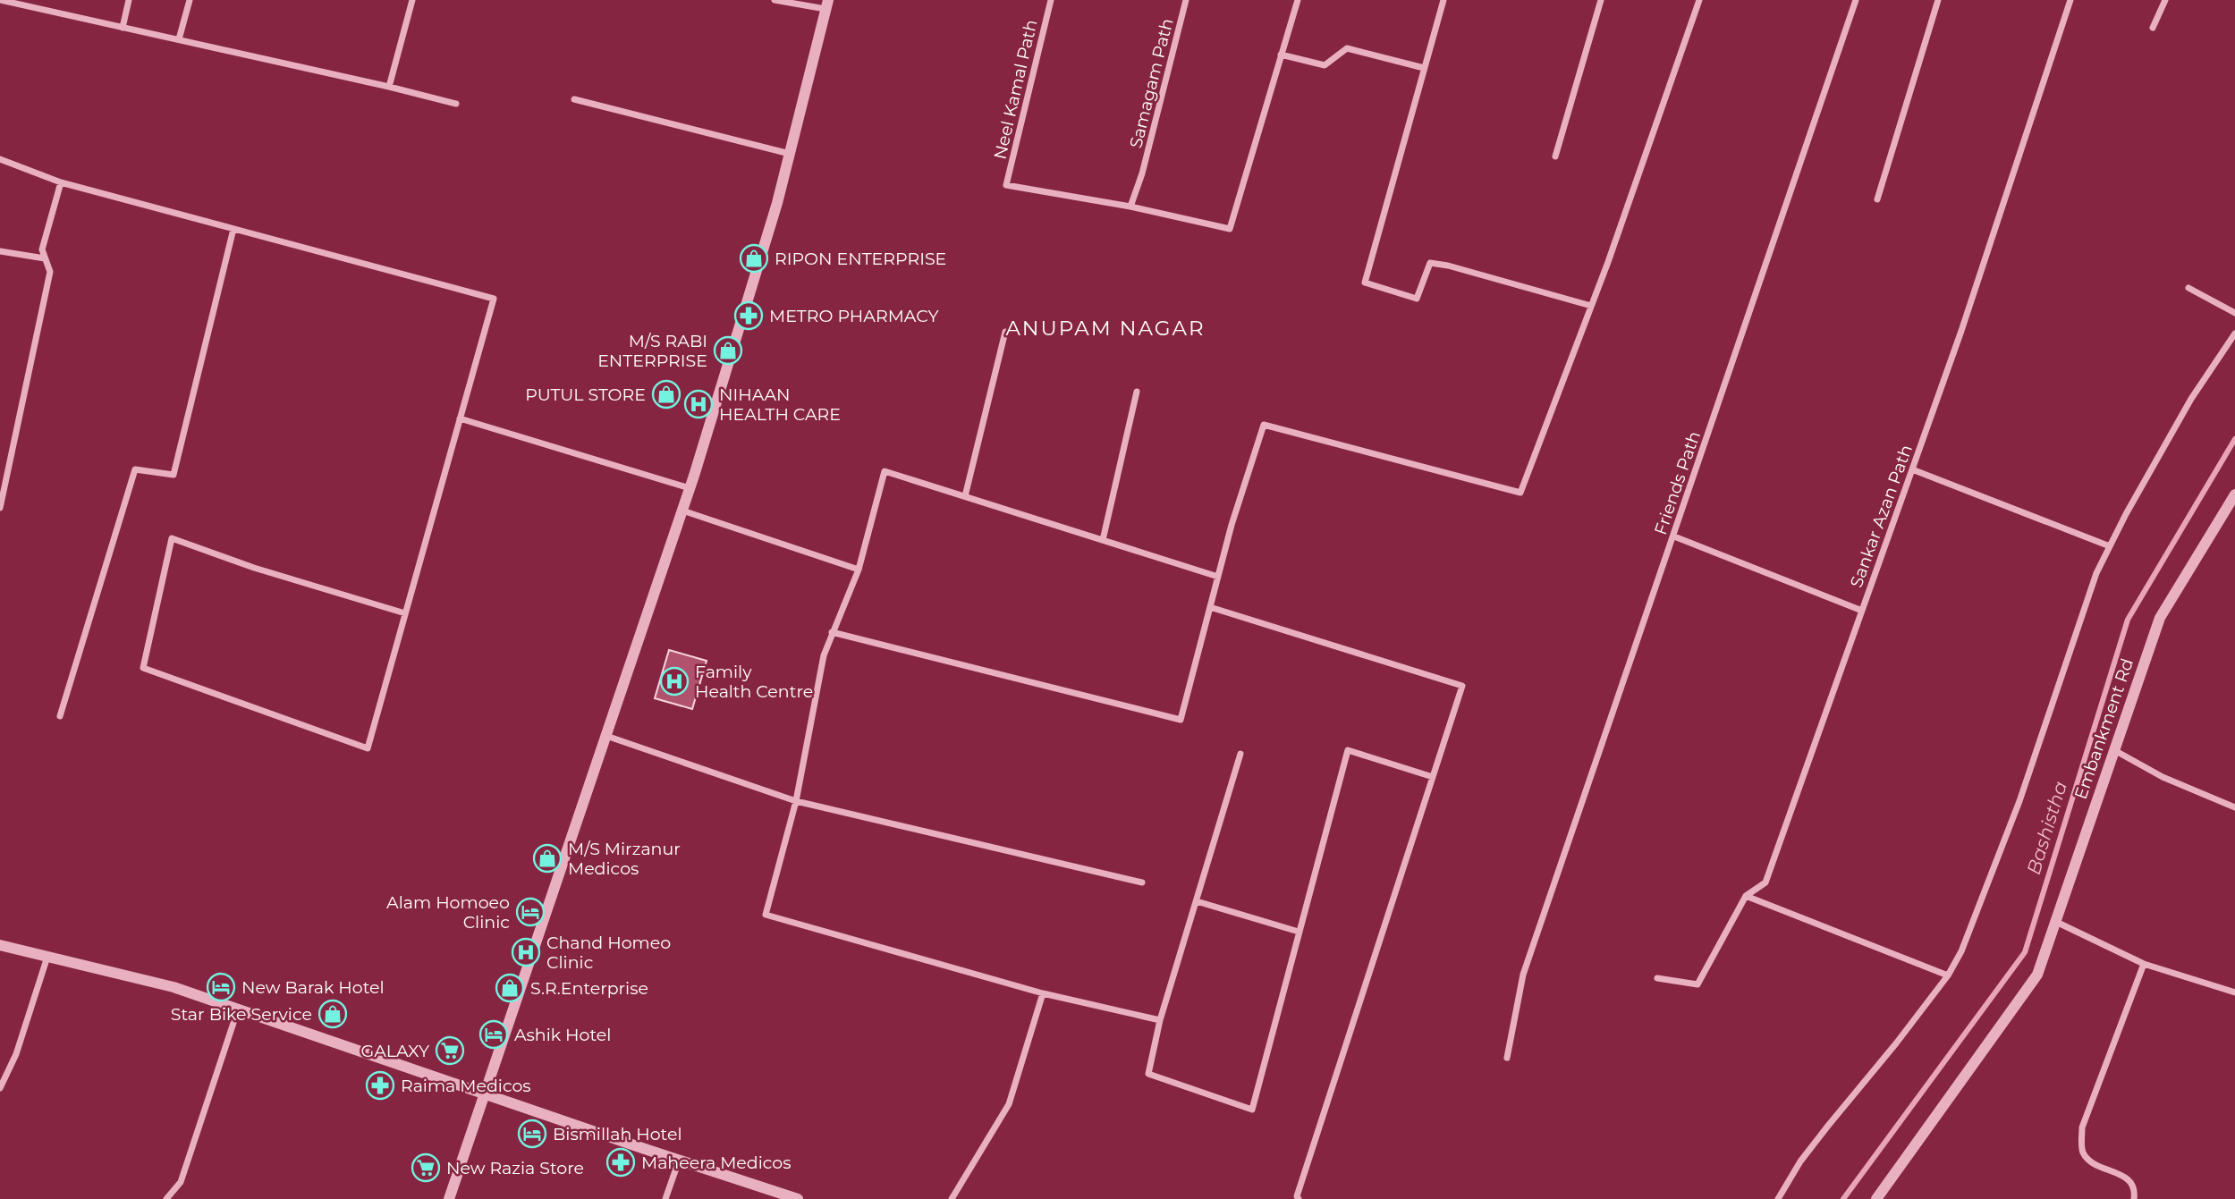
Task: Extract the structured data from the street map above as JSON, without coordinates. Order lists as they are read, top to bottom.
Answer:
{
  "streets": {
    "street": [
      "Samagam Path",
      "Neel Kamal Path",
      "Friends Path",
      "Sankar Azan Path",
      "Embankment Rd"
    ]
  },
  "crossings": [
    ["Samagam Path", "Neel Kamal Path"]
  ],
  "districts": ["ANUPAM NAGAR"],
  "water": ["Bashistha"],
  "places": {
    "shop": [
      "RIPON ENTERPRISE",
      "M/S RABI ENTERPRISE",
      "PUTUL STORE",
      "M/S Mirzanur Medicos",
      "S.R.Enterprise",
      "Star Bike Service"
    ],
    "pharmacy": ["METRO PHARMACY", "Raima Medicos", "Maheera Medicos"],
    "hospital": ["NIHAAN HEALTH CARE", "Family Health Centre", "Chand Homeo Clinic"],
    "hotel": [
      "Alam Homoeo Clinic",
      "New Barak Hotel",
      "Ashik Hotel",
      "Bismillah Hotel"
    ],
    "supermarket": ["GALAXY", "New Razia Store"]
  }
}
